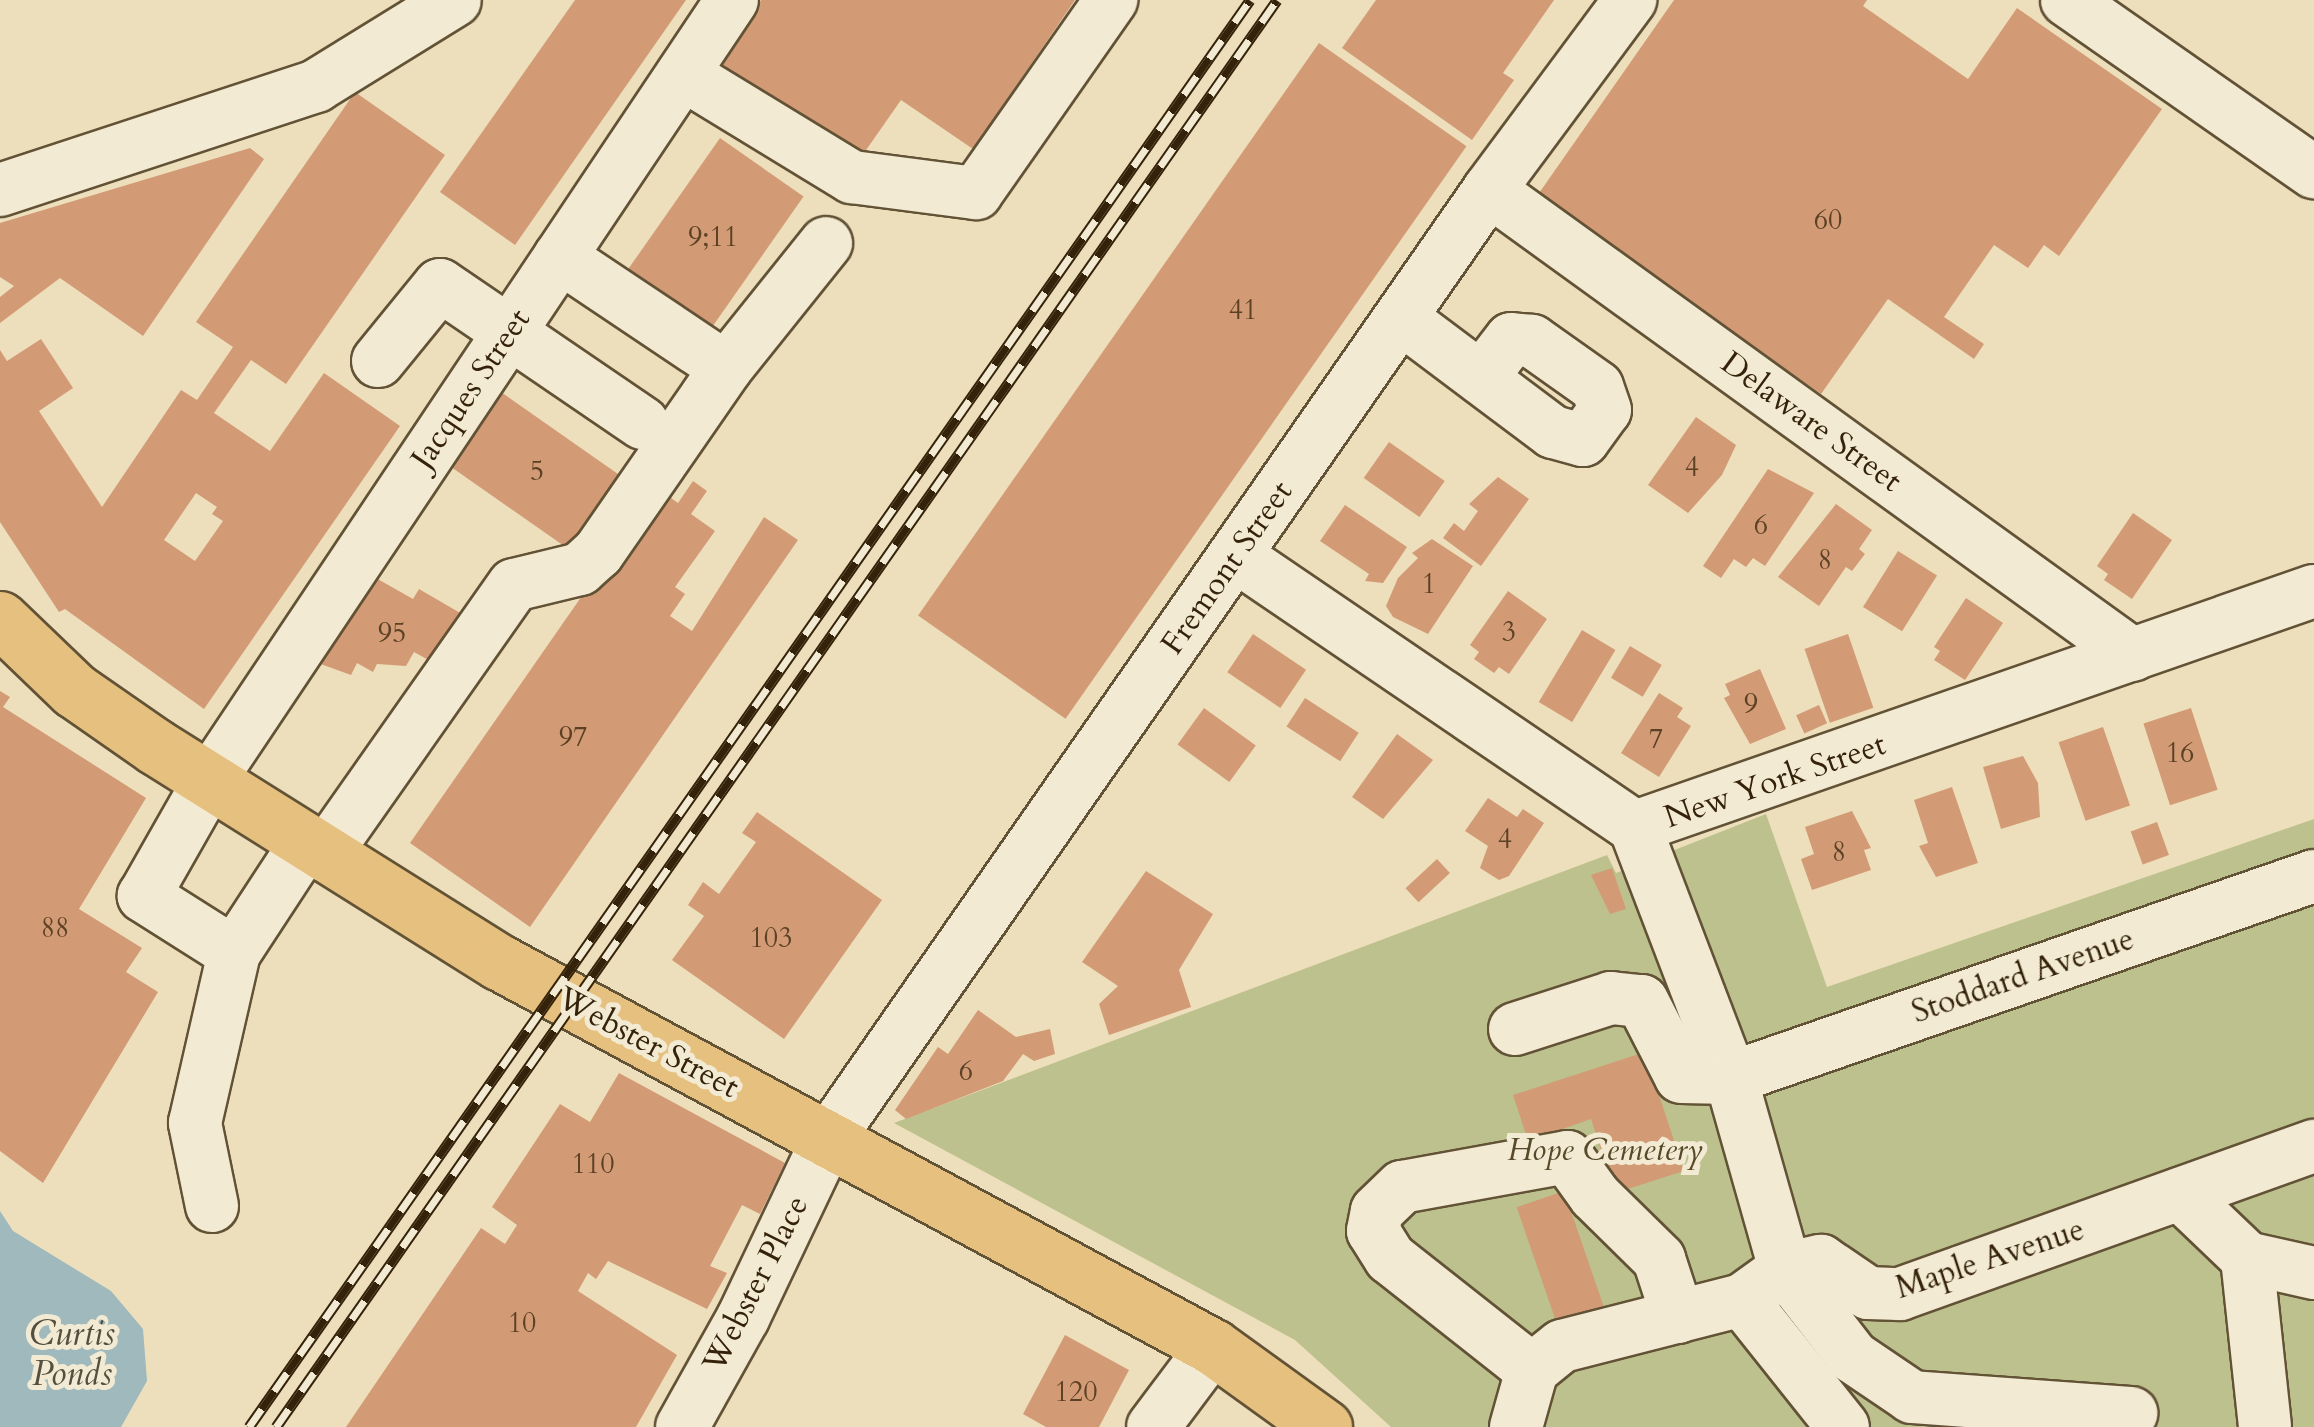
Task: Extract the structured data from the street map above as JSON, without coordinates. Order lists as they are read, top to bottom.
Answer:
{
  "streets": {
    "main road": ["Webster Street"],
    "street": [
      "Jacques Street",
      "Delaware Street",
      "Fremont Street",
      "New York Street",
      "Stoddard Avenue",
      "Maple Avenue",
      "Webster Place"
    ]
  },
  "crossings": [
    ["Jacques Street", "Webster Street"],
    ["Delaware Street", "Fremont Street"],
    ["Delaware Street", "New York Street"],
    ["Fremont Street", "New York Street"],
    ["Fremont Street", "Webster Street"],
    ["Fremont Street", "Webster Place"],
    ["Webster Street", "Webster Place"]
  ],
  "water": ["Curtis Ponds"],
  "parks": ["Hope Cemetery"],
  "house_numbers": [
    "60",
    "9;11",
    "41",
    "4",
    "5",
    "6",
    "8",
    "1",
    "3",
    "95",
    "9",
    "97",
    "7",
    "16",
    "4",
    "8",
    "88",
    "103",
    "6",
    "110",
    "10",
    "120"
  ]
}
